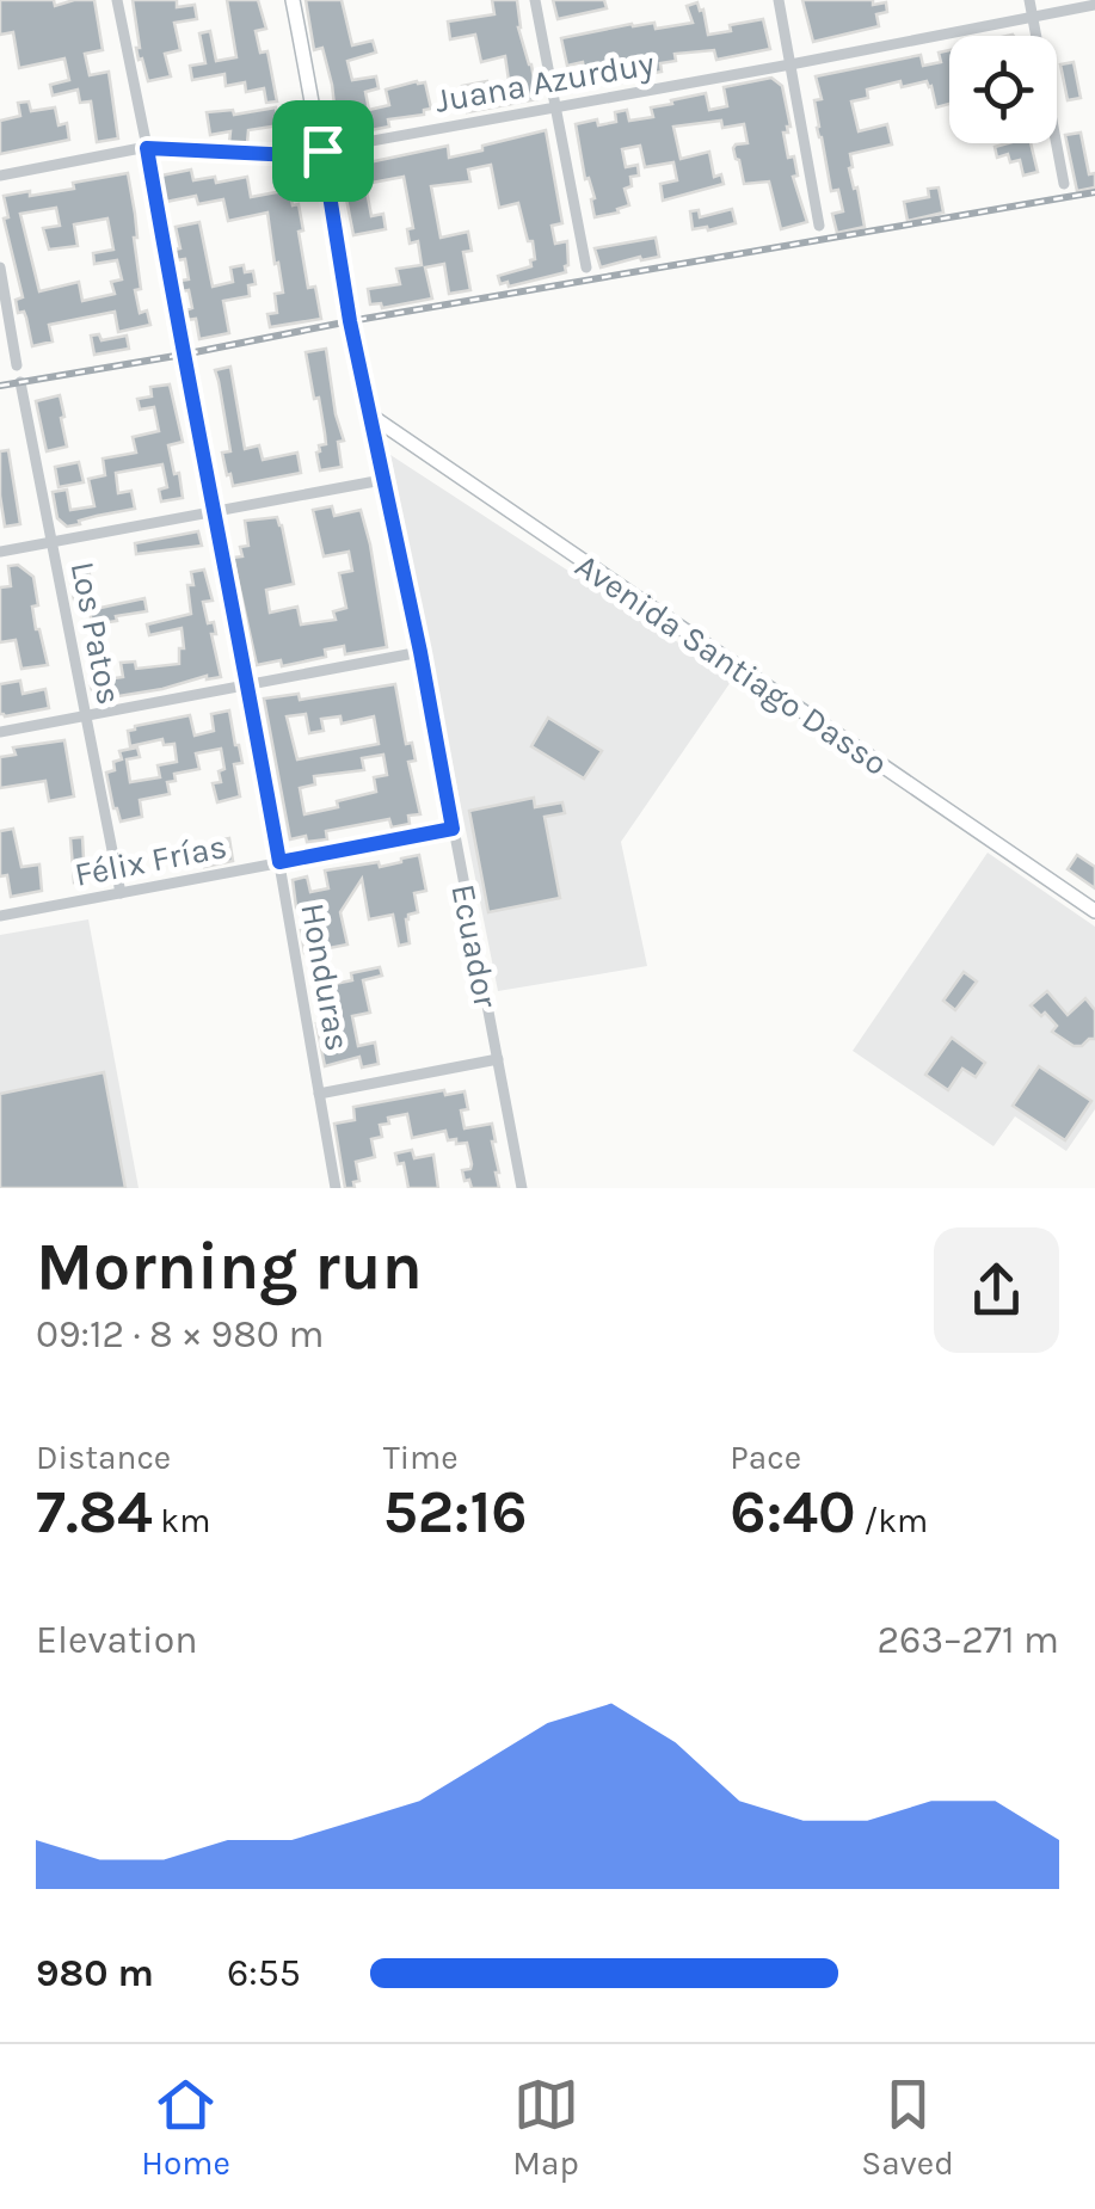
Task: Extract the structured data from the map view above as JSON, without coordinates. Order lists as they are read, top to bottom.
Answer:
{
  "streets": {
    "main road": ["Avenida Santiago Dasso", "Ecuador"],
    "street": [
      "Juana Azurduy",
      "Los Patos",
      "Félix Frías",
      "Honduras"
    ]
  },
  "crossings": [
    ["Juana Azurduy", "Ecuador"],
    ["Juana Azurduy", "Honduras"],
    ["Los Patos", "Félix Frías"],
    ["Avenida Santiago Dasso", "Ecuador"],
    ["Félix Frías", "Ecuador"],
    ["Félix Frías", "Honduras"]
  ],
  "page": {
    "heading": ["Morning run", "09:12 · 8 × 980 m"],
    "stats": [
      ["Distance", "7.84 km"],
      ["Time", "52:16"],
      ["Pace", "6:40 /km"]
    ],
    "chart": ["Elevation", "263–271 m"],
    "list": [
      {
        "name": "980 m",
        "note": "6:55"
      }
    ],
    "tabs": ["Home", "Map", "Saved"]
  }
}
